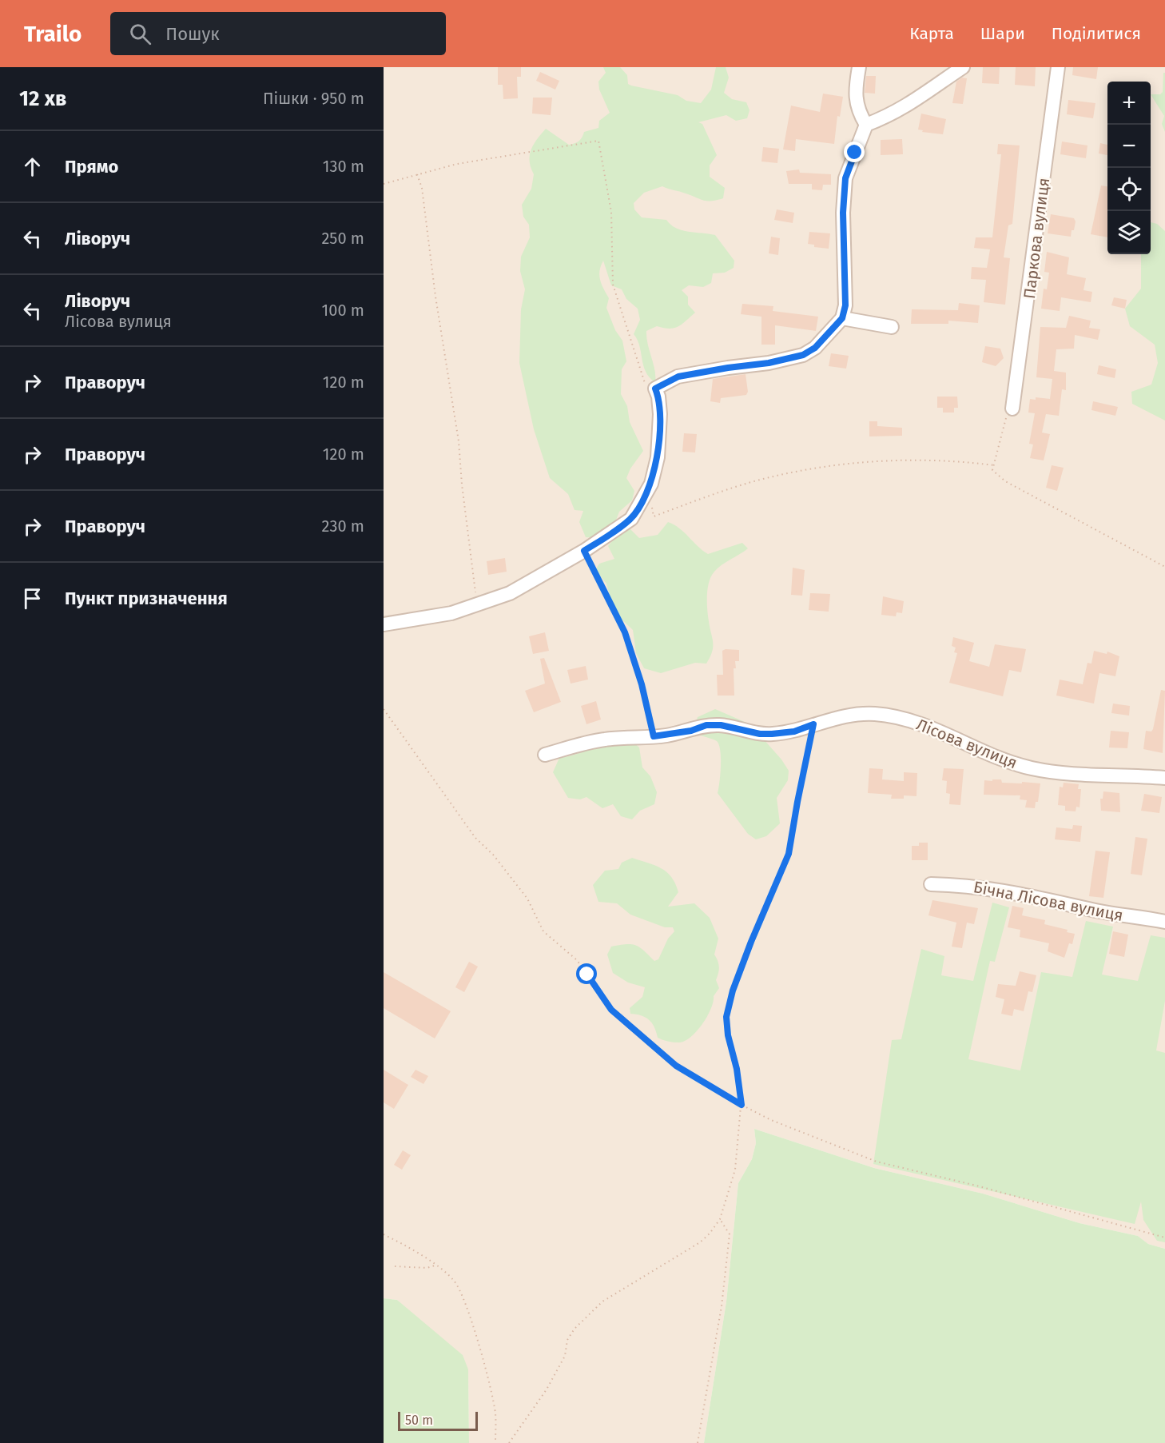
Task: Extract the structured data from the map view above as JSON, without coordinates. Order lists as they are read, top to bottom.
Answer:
{
  "streets": {
    "street": ["Паркова вулиця", "Лісова вулиця", "Бічна Лісова вулиця"]
  },
  "scale_bar": "50 m",
  "page": {
    "header": "Trailo",
    "search": "Пошук",
    "nav": ["Карта", "Шари", "Поділитися"],
    "heading": ["12 хв", "Пішки · 950 m"],
    "map_buttons": ["+", "−"],
    "list": [
      ["Прямо", "130 m"],
      ["Ліворуч", "250 m"],
      ["Ліворуч", "Лісова вулиця", "100 m"],
      ["Праворуч", "120 m"],
      ["Праворуч", "120 m"],
      ["Праворуч", "230 m"],
      "Пункт призначення"
    ],
    "scale": "50 m"
  }
}
